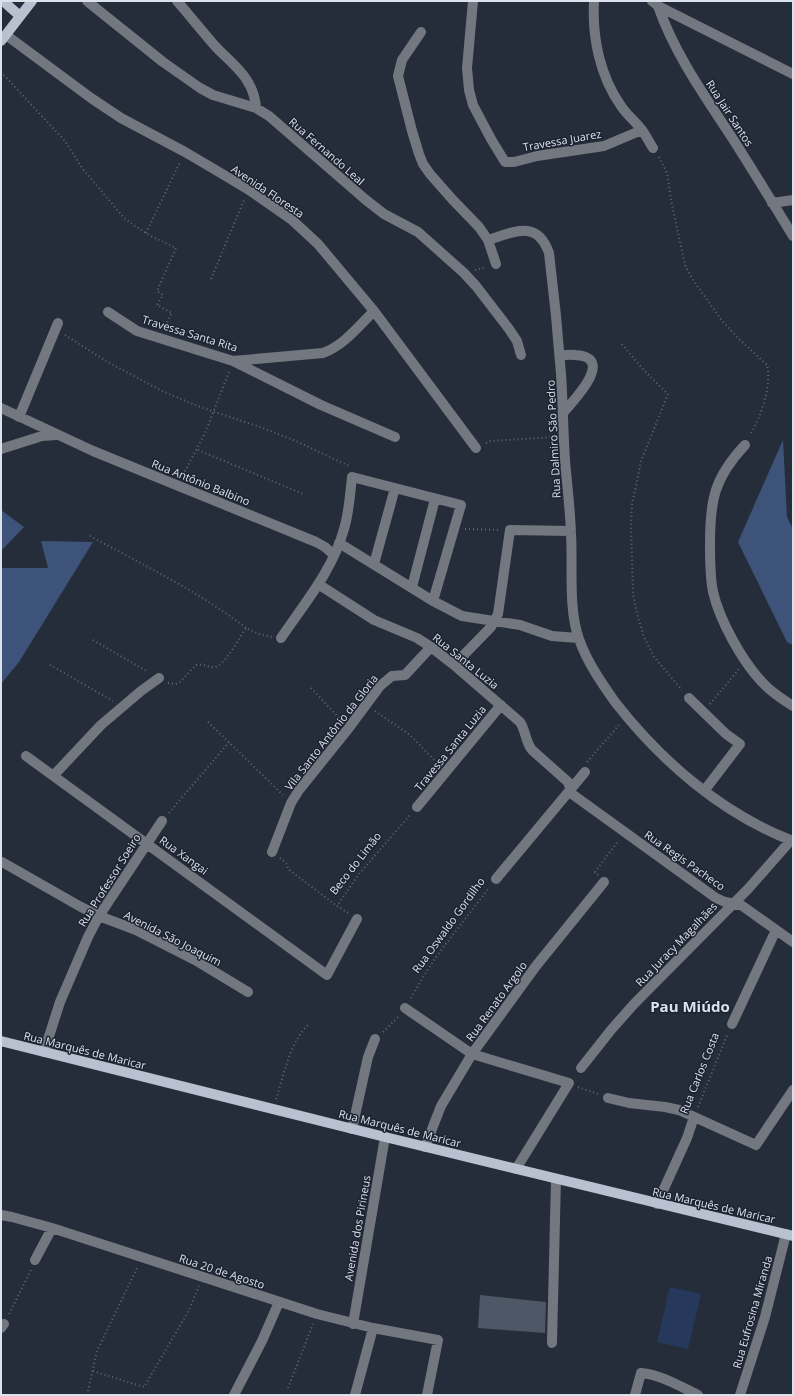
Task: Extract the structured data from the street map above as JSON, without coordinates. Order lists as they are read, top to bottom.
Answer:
{
  "streets": {
    "main road": ["Rua Marquês de Maricar"],
    "street": [
      "Rua Jair Santos",
      "Travessa Juarez",
      "Rua Fernando Leal",
      "Avenida Floresta",
      "Travessa Santa Rita",
      "Rua Dalmiro São Pedro",
      "Rua Antônio Balbino",
      "Rua Santa Luzia",
      "Vila Santo Antônio da Gloria",
      "Travessa Santa Luzia",
      "Rua Xangai",
      "Rua Regis Pacheco",
      "Rua Professor Soeiro",
      "Rua Oswaldo Gordilho",
      "Avenida São Joaquim",
      "Rua Juracy Magalhães",
      "Rua Renato Argolo",
      "Rua Carlos Costa",
      "Avenida dos Pirineus",
      "Rua 20 de Agosto",
      "Rua Eufrosina Miranda"
    ],
    "path": ["Beco do Limão"]
  },
  "crossings": [
    ["Avenida Floresta", "Travessa Santa Rita"],
    ["Rua Dalmiro São Pedro", "Rua Juracy Magalhães"],
    ["Rua Santa Luzia", "Vila Santo Antônio da Gloria"],
    ["Rua Santa Luzia", "Travessa Santa Luzia"],
    ["Rua Santa Luzia", "Rua Regis Pacheco"],
    ["Rua Santa Luzia", "Rua Oswaldo Gordilho"],
    ["Travessa Santa Luzia", "Beco do Limão"],
    ["Rua Xangai", "Beco do Limão"],
    ["Rua Xangai", "Rua Professor Soeiro"],
    ["Rua Regis Pacheco", "Rua Oswaldo Gordilho"],
    ["Rua Regis Pacheco", "Rua Juracy Magalhães"],
    ["Rua Regis Pacheco", "Rua Carlos Costa"],
    ["Rua Professor Soeiro", "Avenida São Joaquim"],
    ["Rua Professor Soeiro", "Rua Marquês de Maricar"],
    ["Rua Renato Argolo", "Rua Marquês de Maricar"],
    ["Rua Marquês de Maricar", "Rua Carlos Costa"],
    ["Rua Marquês de Maricar", "Avenida dos Pirineus"],
    ["Rua Marquês de Maricar", "Rua Eufrosina Miranda"],
    ["Avenida dos Pirineus", "Rua 20 de Agosto"]
  ],
  "districts": ["Pau Miúdo"]
}
